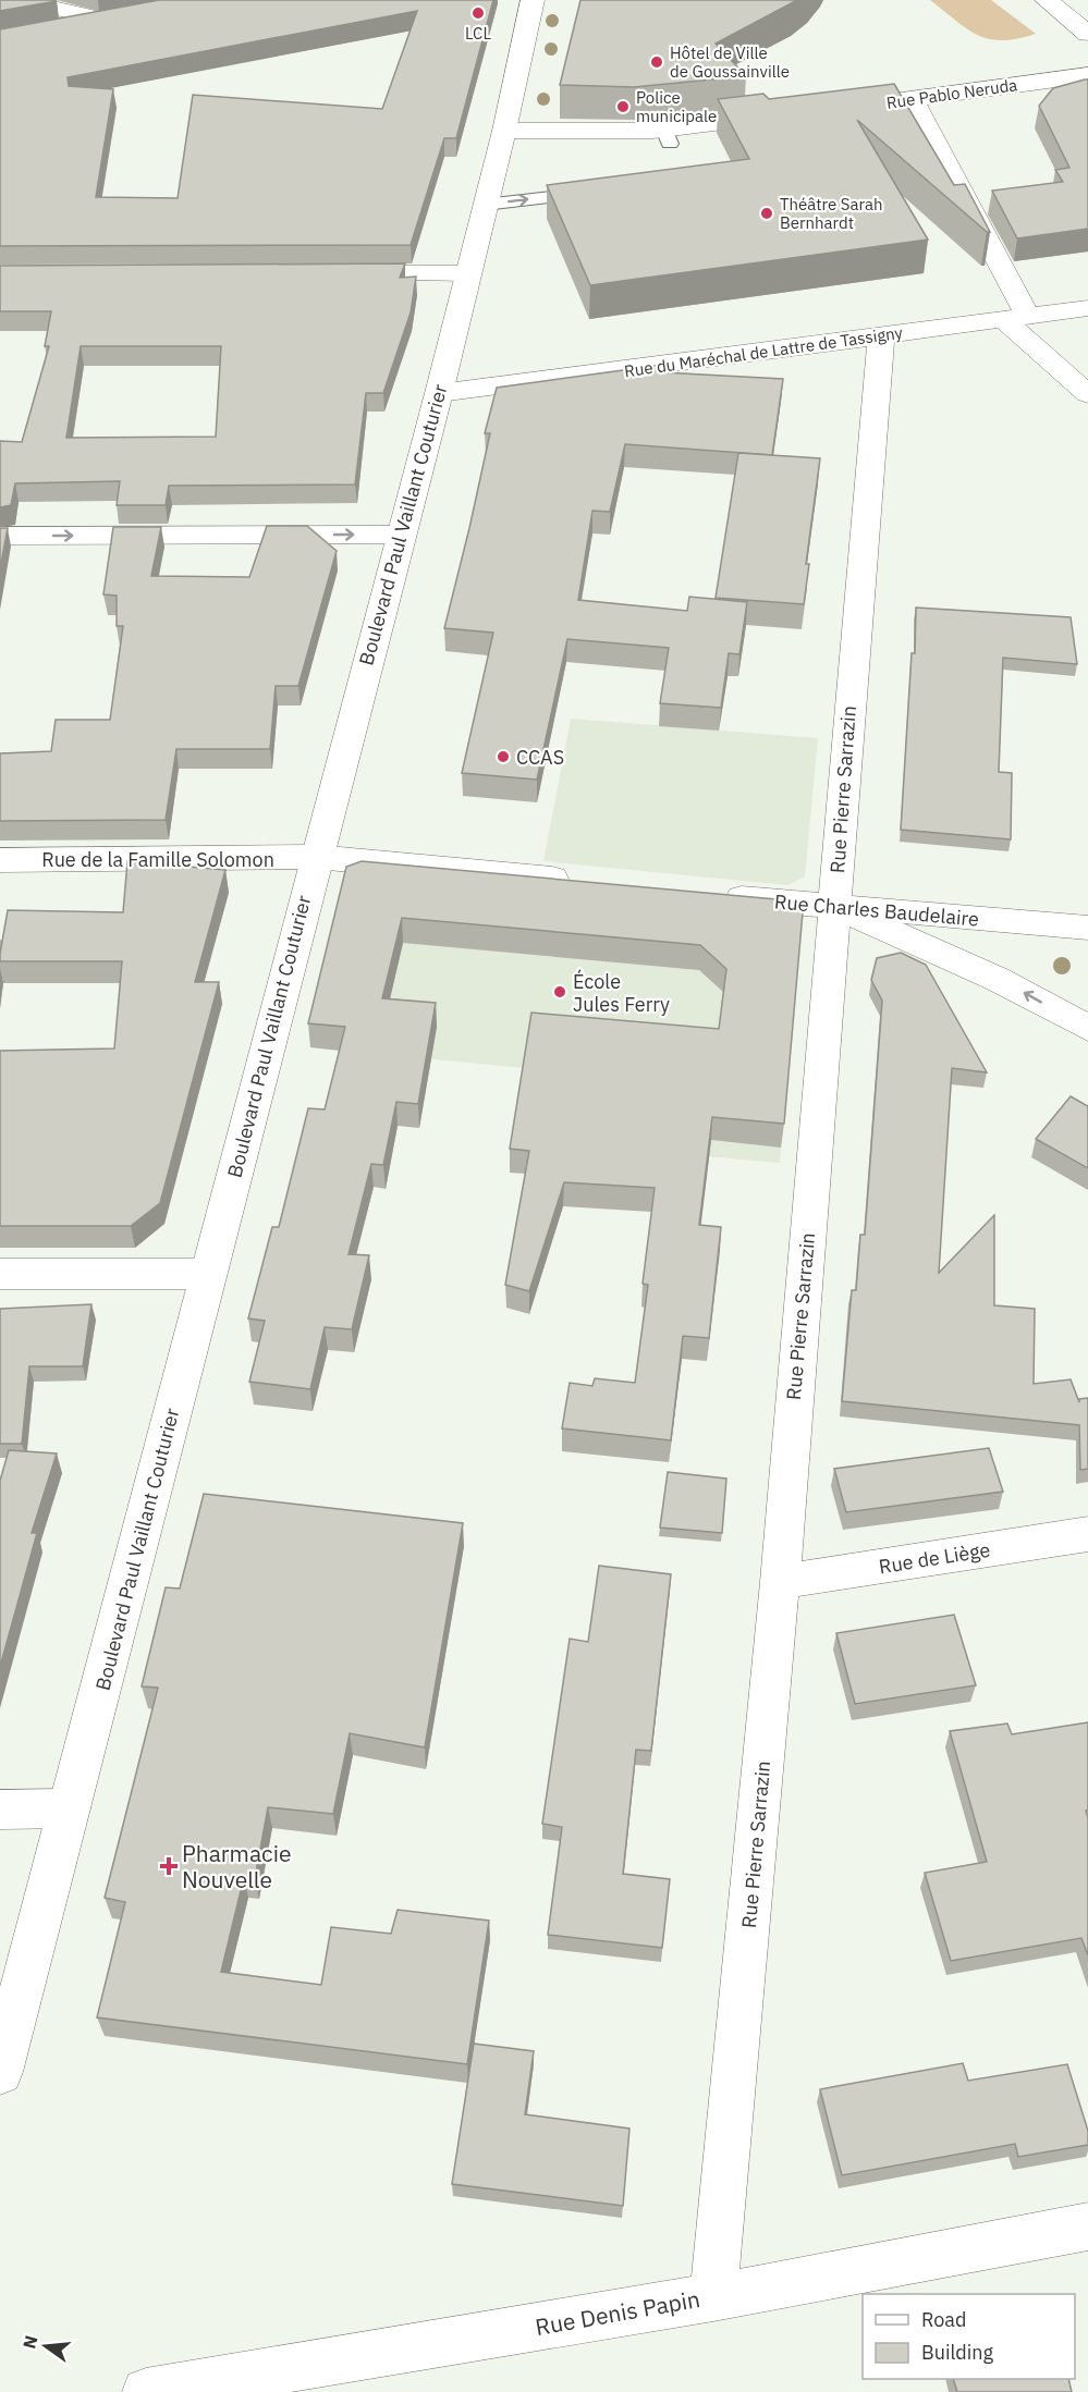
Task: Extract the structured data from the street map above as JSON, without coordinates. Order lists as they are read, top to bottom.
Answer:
{
  "streets": {
    "street": [
      "Rue Pablo Neruda",
      "Rue du Maréchal de Lattre de Tassigny",
      "Boulevard Paul Vaillant Couturier",
      "Rue Pierre Sarrazin",
      "Rue de la Famille Solomon",
      "Rue Charles Baudelaire",
      "Rue de Liège",
      "Rue Denis Papin"
    ]
  },
  "crossings": [
    ["Rue du Maréchal de Lattre de Tassigny", "Boulevard Paul Vaillant Couturier"],
    ["Rue du Maréchal de Lattre de Tassigny", "Rue Pierre Sarrazin"],
    ["Boulevard Paul Vaillant Couturier", "Rue de la Famille Solomon"],
    ["Rue Pierre Sarrazin", "Rue Charles Baudelaire"],
    ["Rue Pierre Sarrazin", "Rue de Liège"],
    ["Rue Pierre Sarrazin", "Rue Denis Papin"]
  ],
  "places": {
    "other": [
      "LCL",
      "Hôtel de Ville de Goussainville",
      "Police municipale",
      "Théâtre Sarah Bernhardt",
      "CCAS",
      "École Jules Ferry"
    ],
    "health": ["Pharmacie Nouvelle"]
  },
  "legend": ["Road", "Building"],
  "north": "left"
}
